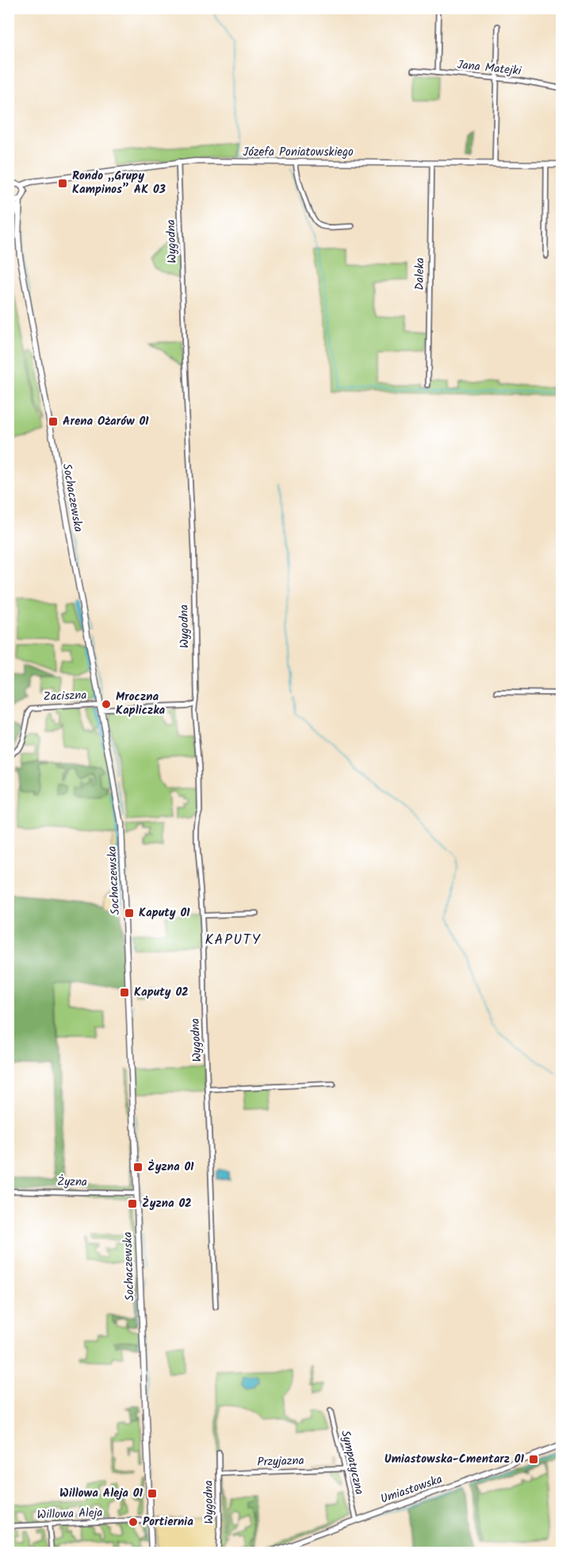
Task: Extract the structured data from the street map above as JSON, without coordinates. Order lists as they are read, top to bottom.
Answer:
{
  "streets": {
    "street": [
      "Jana Matejki",
      "Józefa Poniatowskiego",
      "Wygodna",
      "Daleka",
      "Sochaczewska",
      "Zaciszna",
      "Żyzna",
      "Przyjazna",
      "Sympatyczna",
      "Umiastowska",
      "Willowa Aleja"
    ]
  },
  "crossings": [
    ["Józefa Poniatowskiego", "Wygodna"],
    ["Józefa Poniatowskiego", "Daleka"],
    ["Wygodna", "Przyjazna"],
    ["Sochaczewska", "Zaciszna"],
    ["Sochaczewska", "Żyzna"],
    ["Sochaczewska", "Willowa Aleja"],
    ["Przyjazna", "Sympatyczna"],
    ["Sympatyczna", "Umiastowska"]
  ],
  "districts": ["KAPUTY"],
  "places": {
    "transit": [
      "Rondo „Grupy Kampinos” AK 03",
      "Arena Ożarów 01",
      "Kaputy 01",
      "Kaputy 02",
      "Żyzna 01",
      "Żyzna 02",
      "Umiastowska-Cmentarz 01",
      "Willowa Aleja 01"
    ],
    "other": ["Mroczna Kapliczka", "Portiernia"]
  }
}
